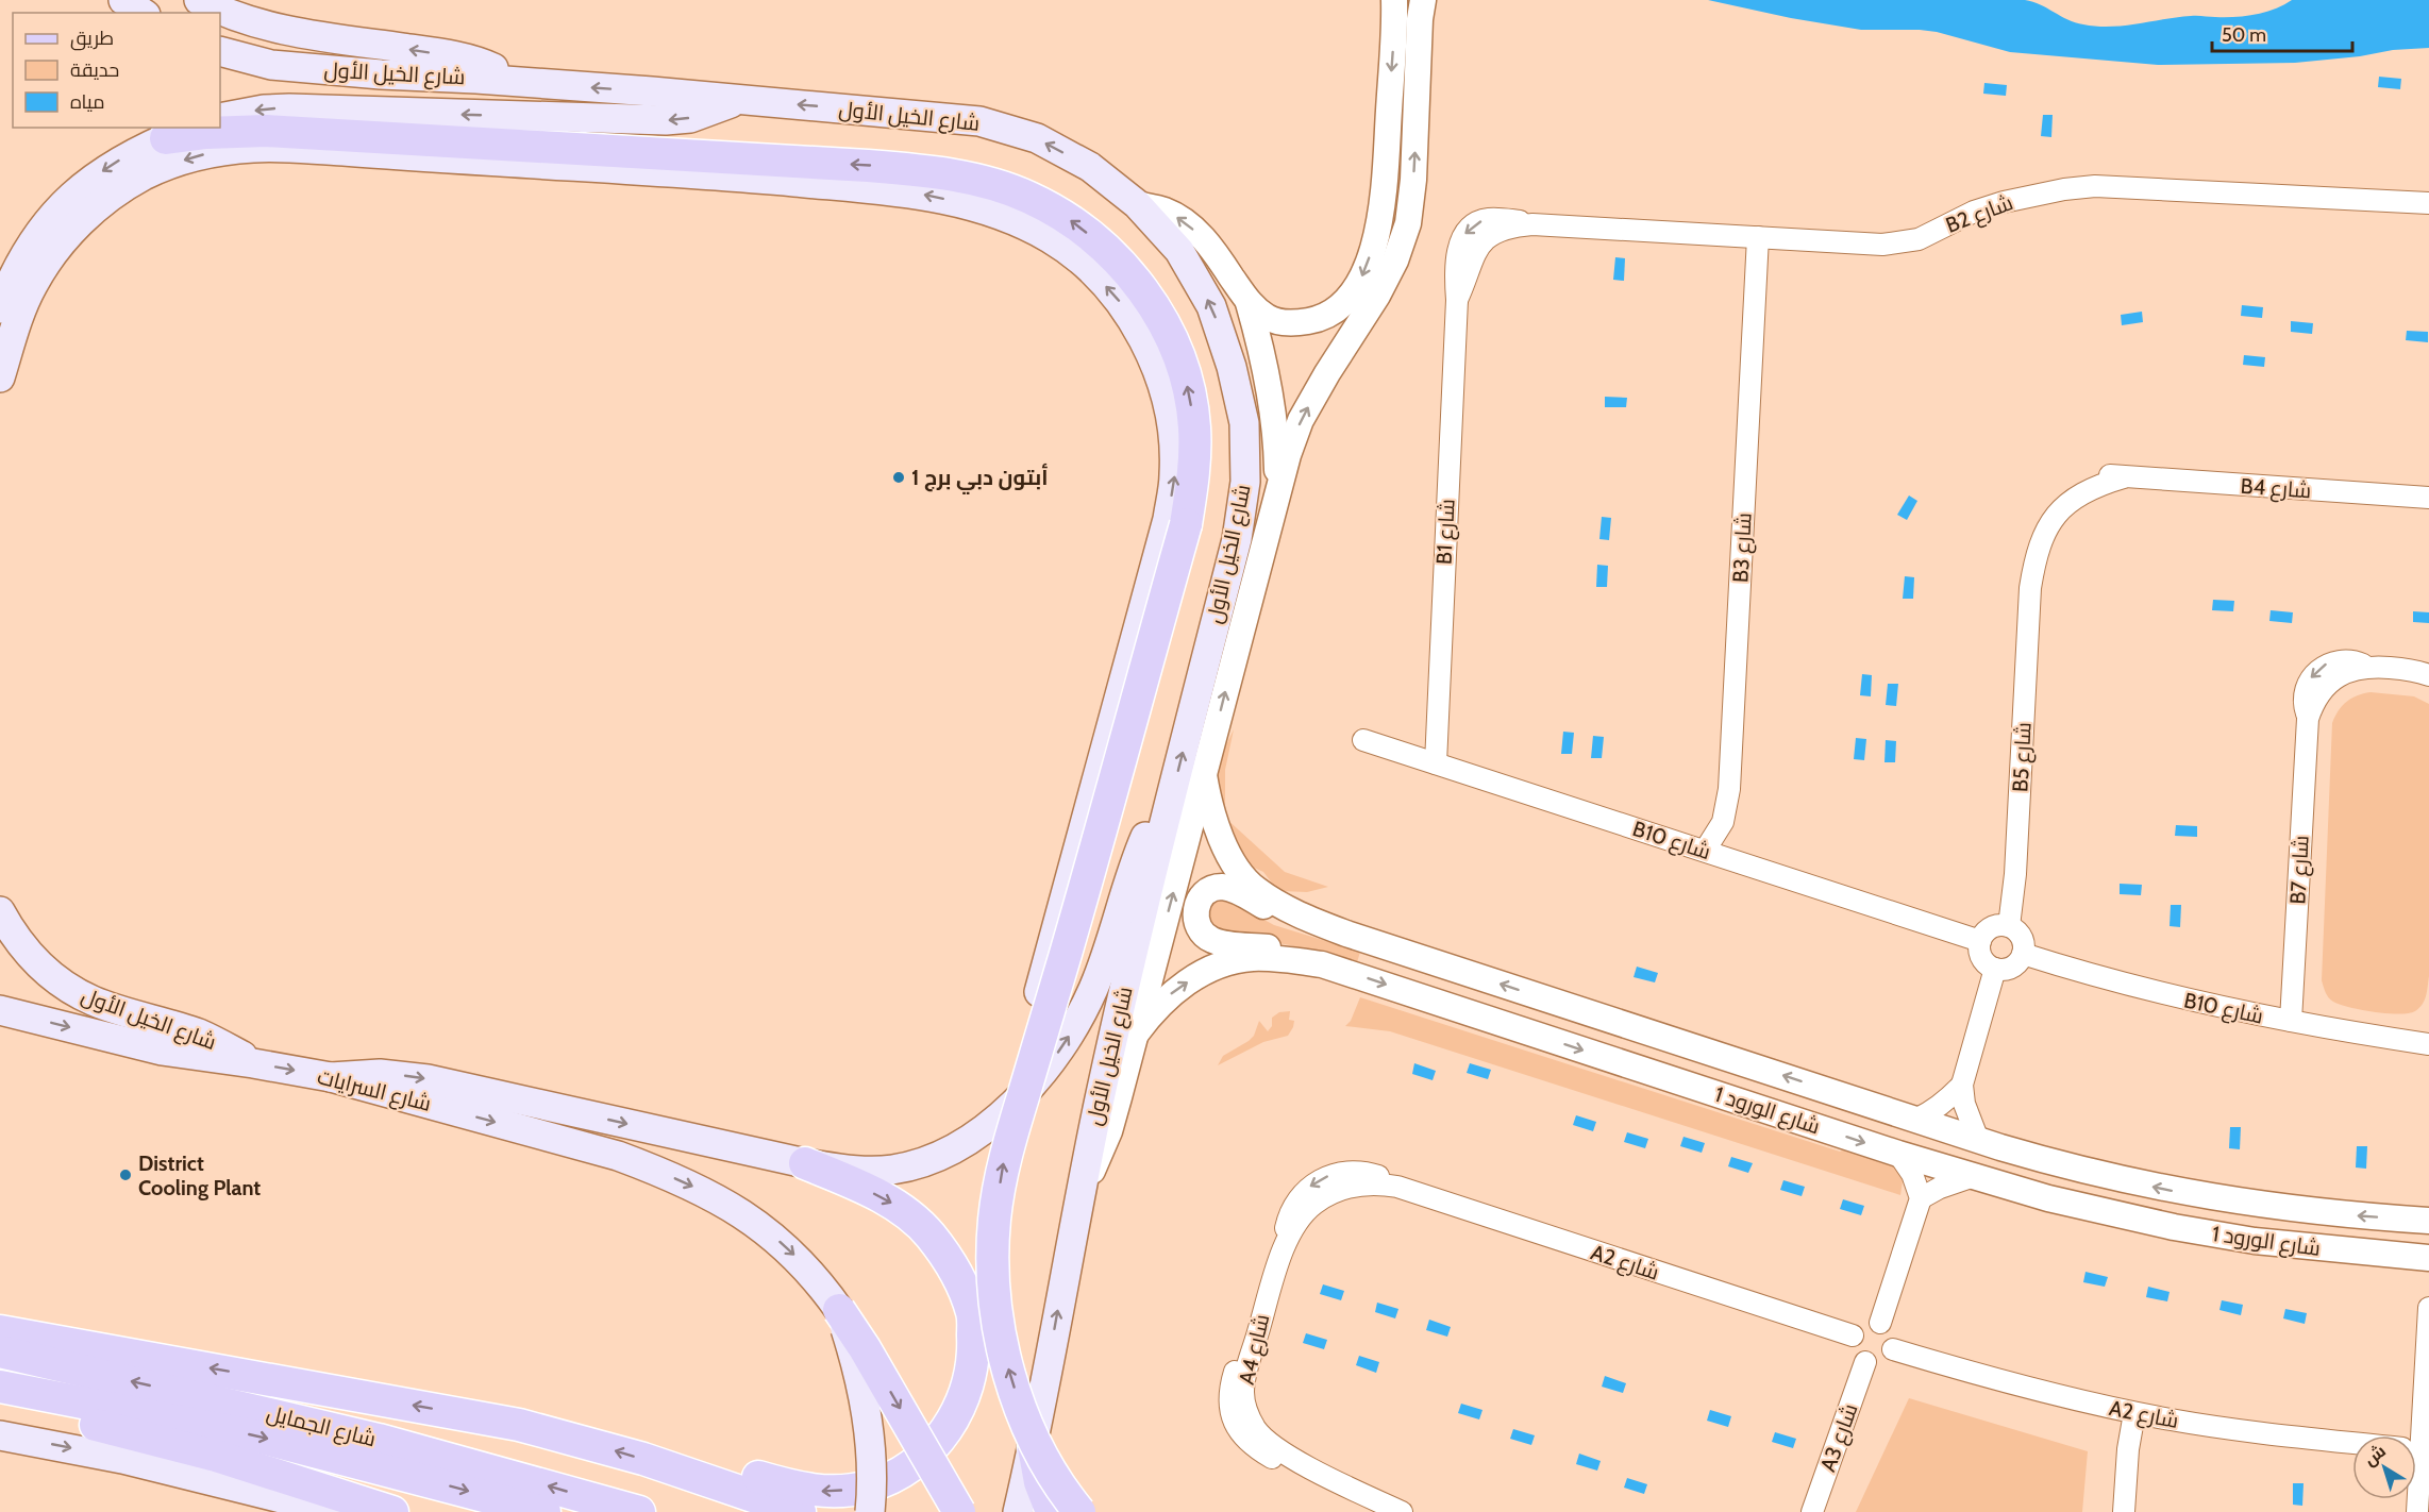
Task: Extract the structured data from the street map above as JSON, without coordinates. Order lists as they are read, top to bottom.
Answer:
{
  "streets": {
    "main road": ["شارع الخيل الأول", "شارع السرايات", "شارع الجمايل"],
    "street": [
      "B2 شارع",
      "B4 شارع",
      "B1 شارع",
      "B3 شارع",
      "B5 شارع",
      "B10 شارع",
      "B7 شارع",
      "شارع الورود 1",
      "A2 شارع",
      "A4 شارع",
      "A3 شارع"
    ]
  },
  "crossings": [
    ["شارع الخيل الأول", "شارع السرايات"],
    ["B2 شارع", "B1 شارع"],
    ["B2 شارع", "B3 شارع"],
    ["B4 شارع", "B5 شارع"],
    ["B1 شارع", "B10 شارع"],
    ["B3 شارع", "B10 شارع"],
    ["B5 شارع", "B10 شارع"],
    ["B10 شارع", "B7 شارع"],
    ["A2 شارع", "A4 شارع"],
    ["A2 شارع", "A3 شارع"]
  ],
  "places": ["أبتون دبي برج 1", "District Cooling Plant"],
  "legend": ["طريق", "حديقة", "مياه"],
  "scale_bar": "50 m",
  "north": "top left"
}
